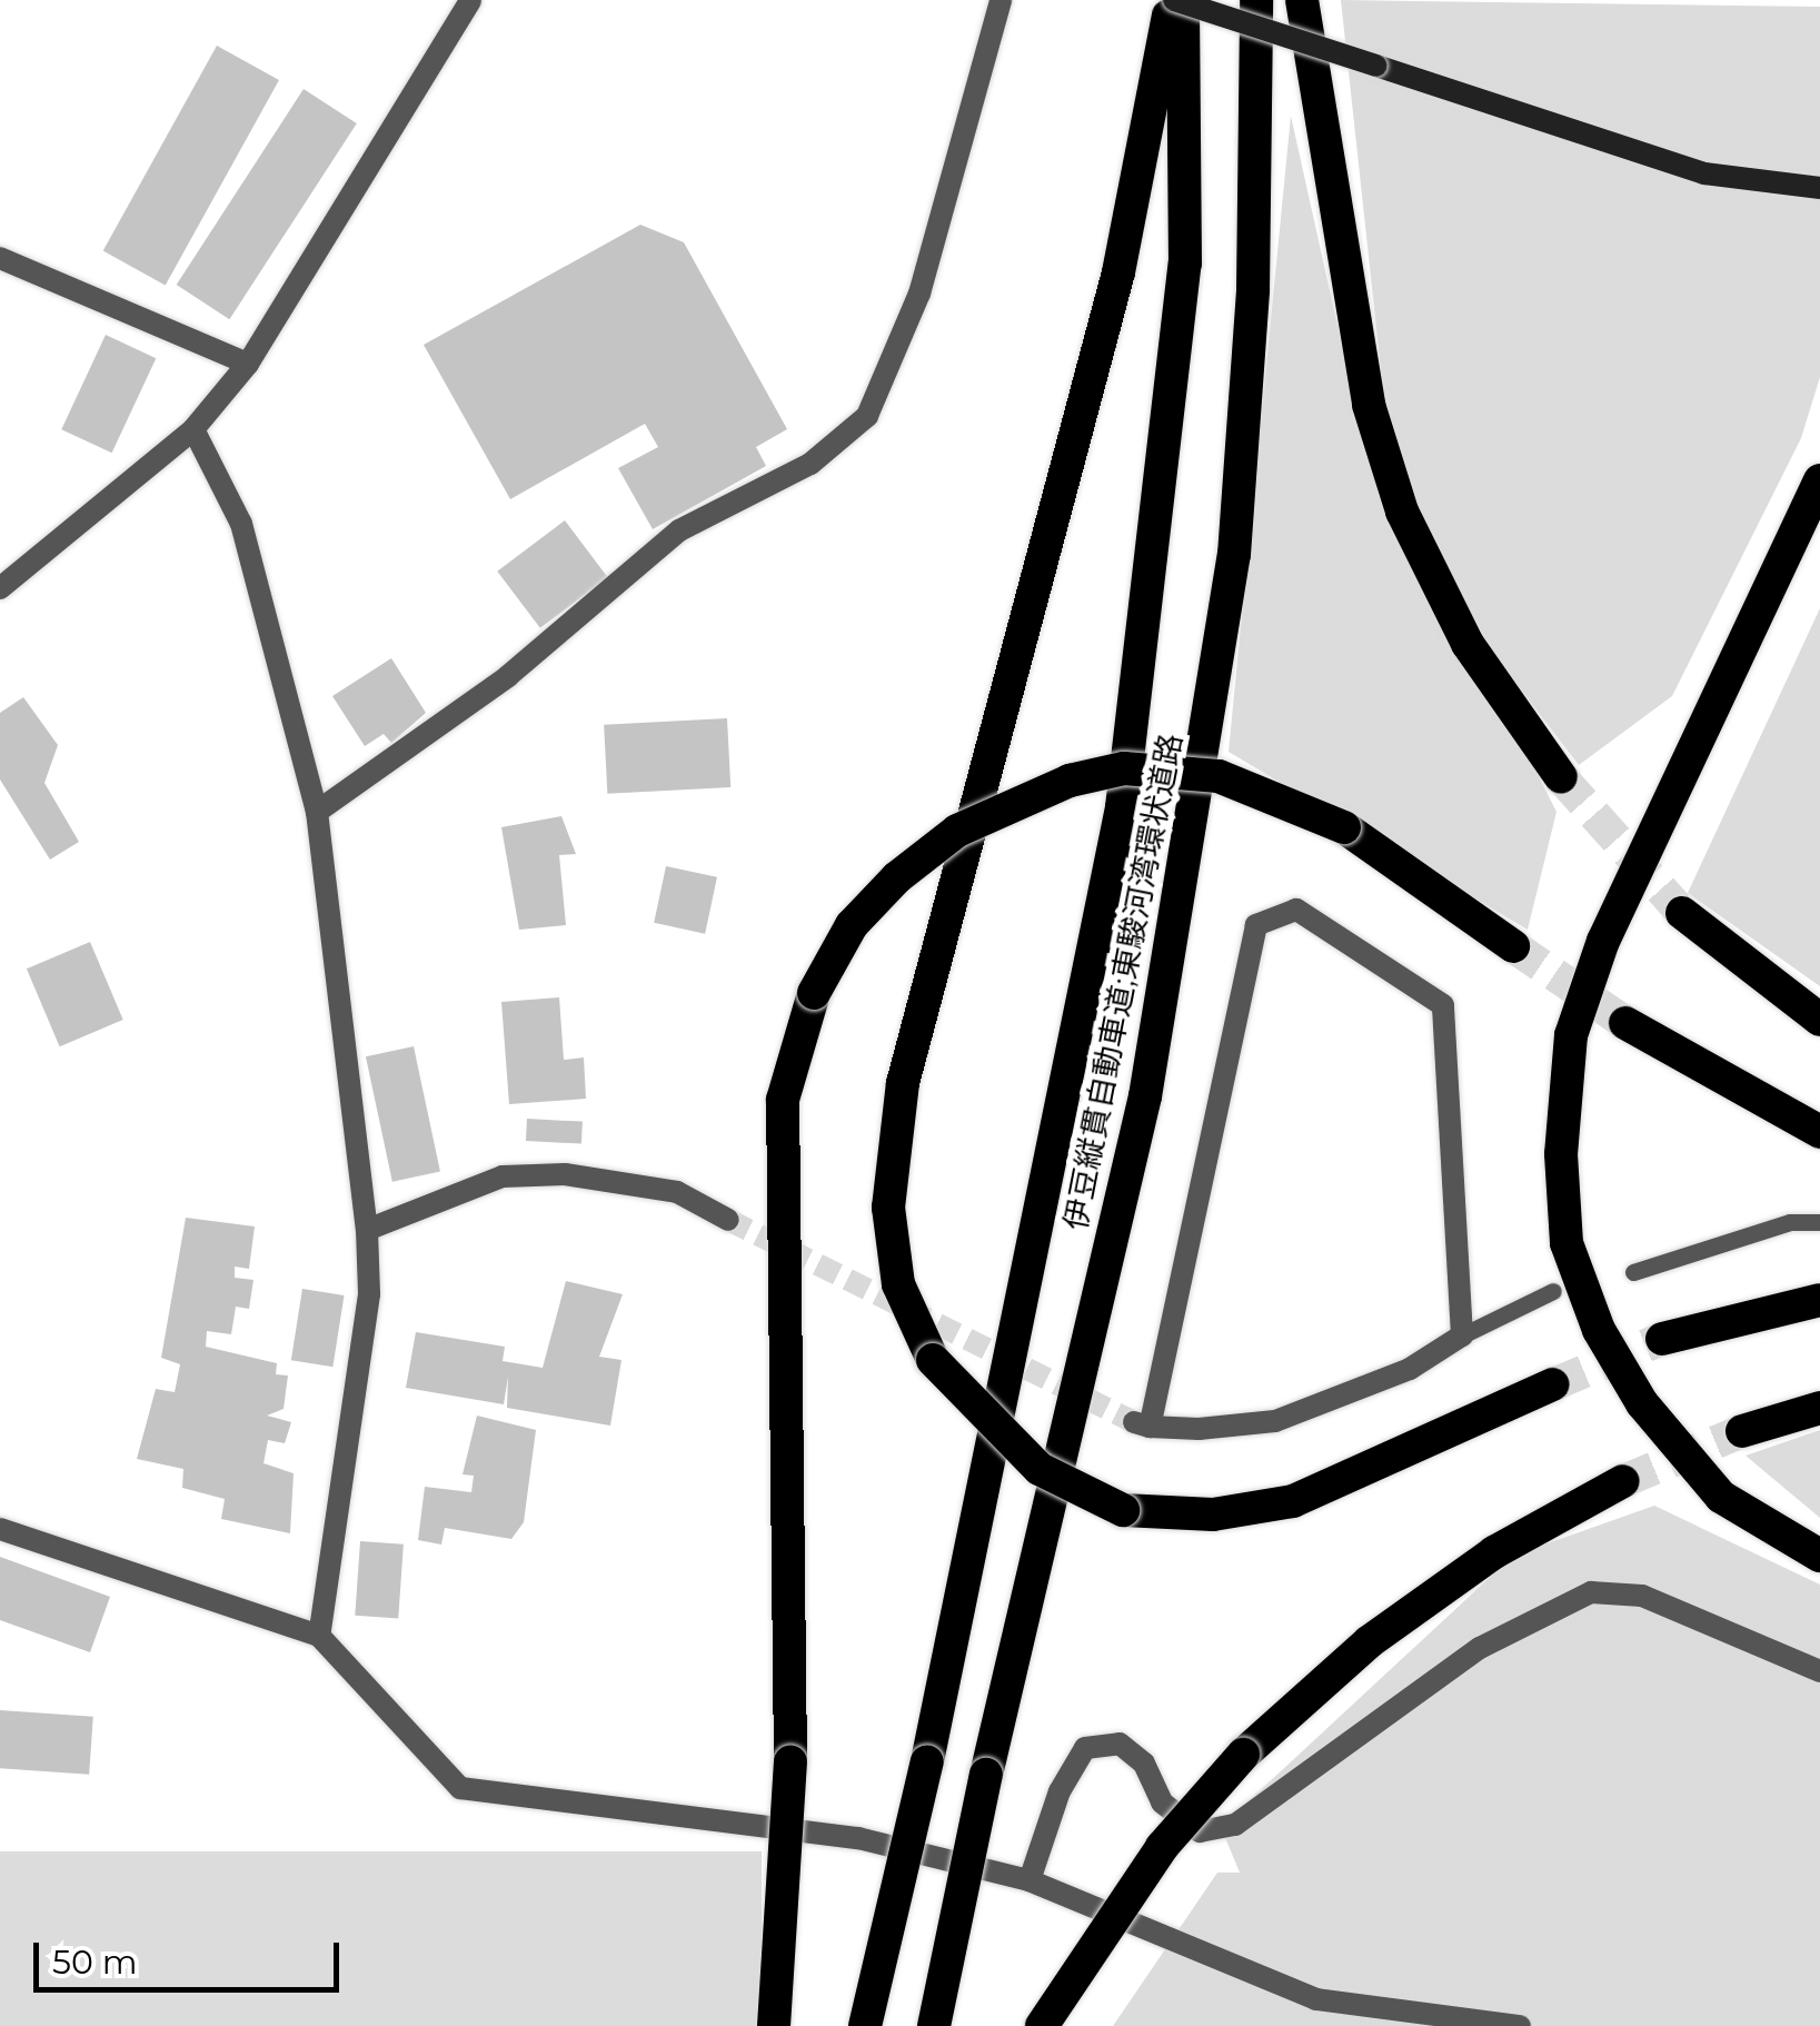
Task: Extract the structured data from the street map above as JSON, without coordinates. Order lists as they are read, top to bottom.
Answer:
{
  "streets": {
    "highway": ["伊豆縦貫自動車道;東駿河湾環状道路"]
  },
  "scale_bar": "50 m"
}
